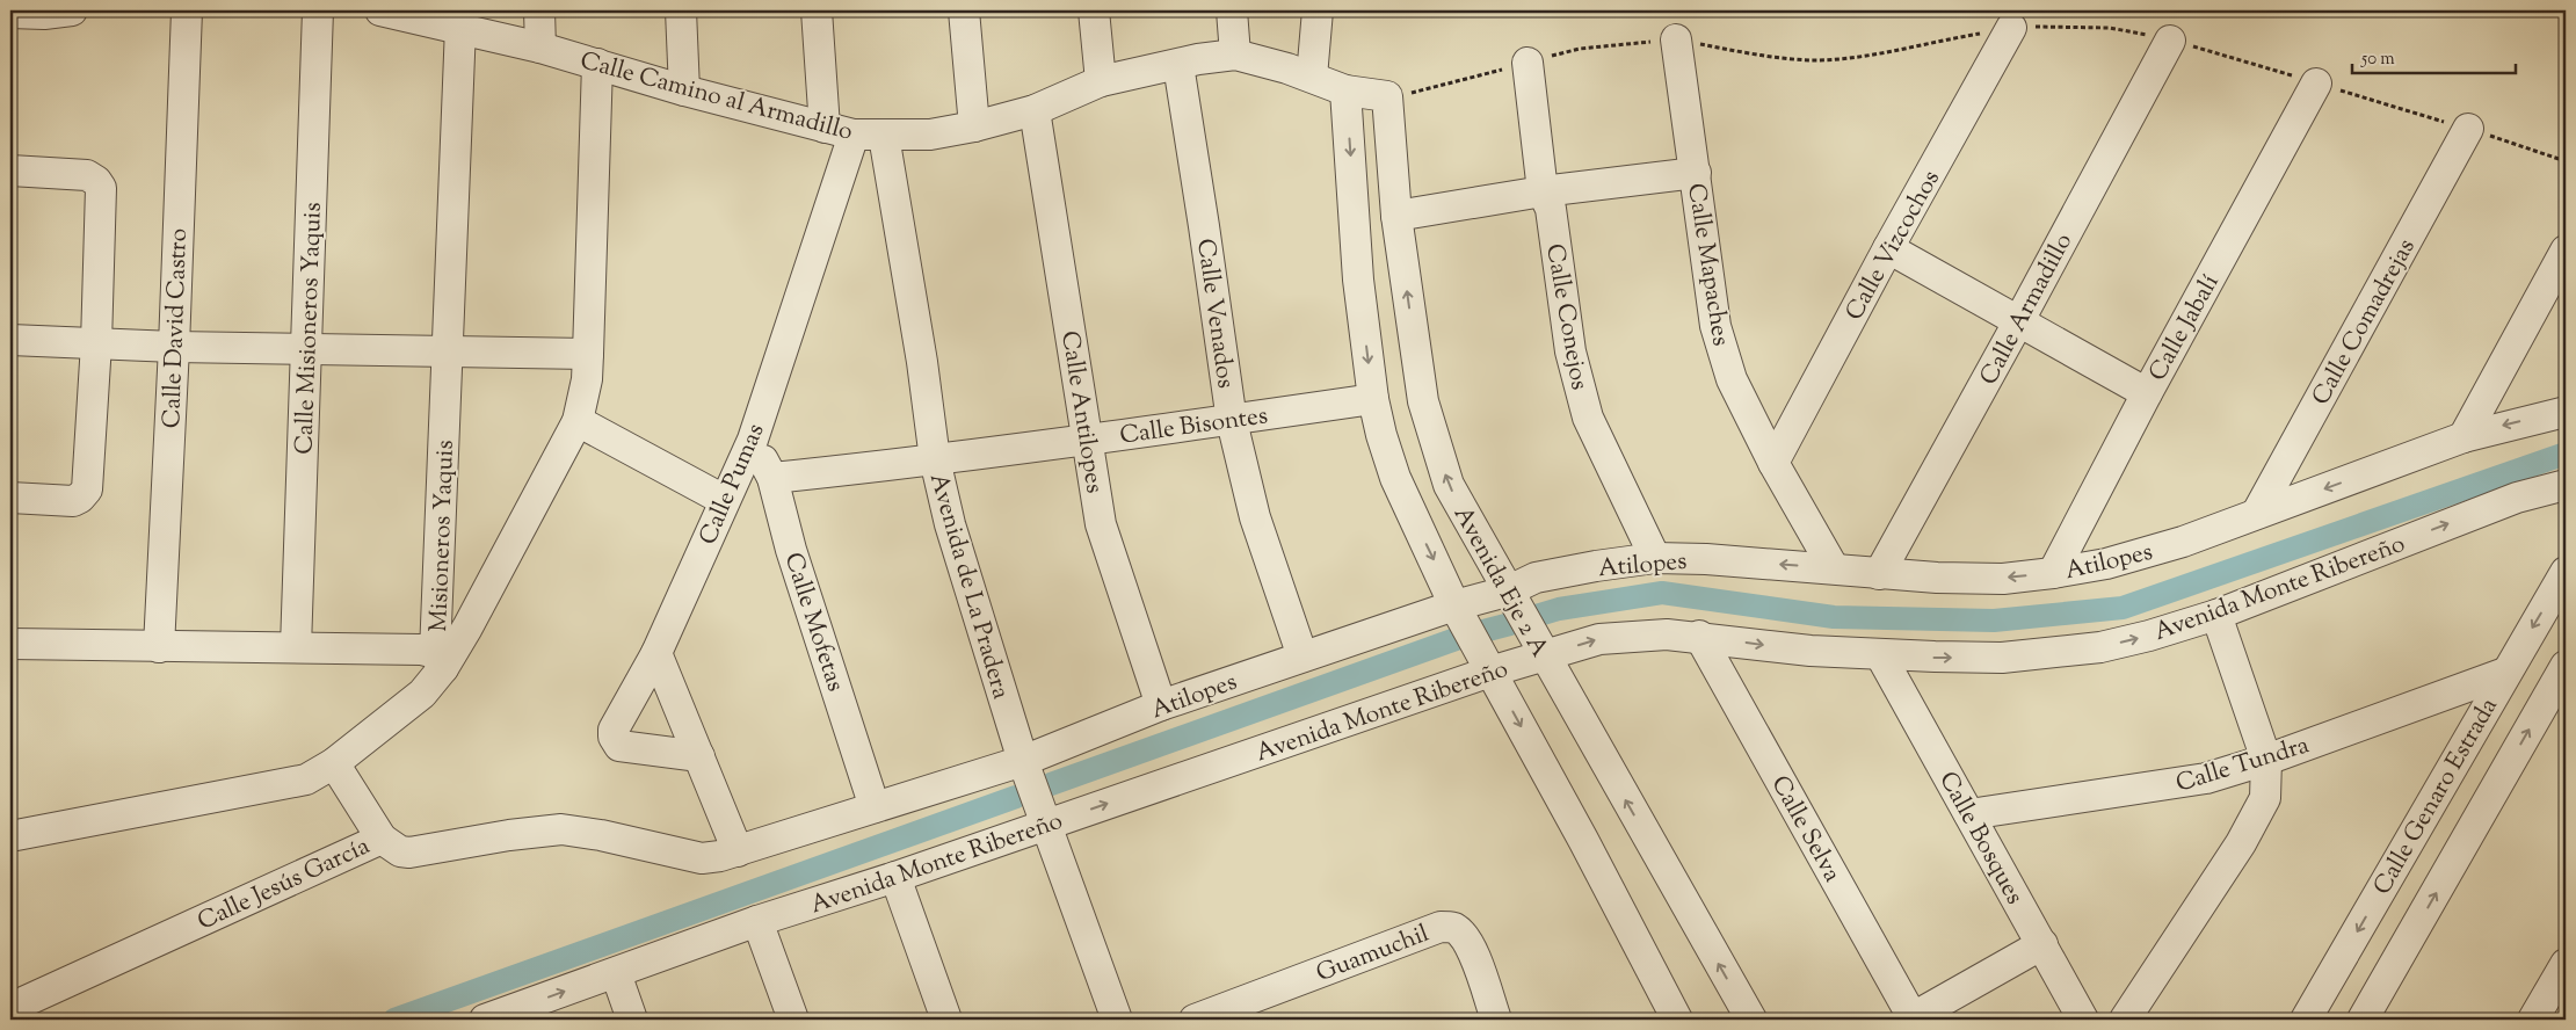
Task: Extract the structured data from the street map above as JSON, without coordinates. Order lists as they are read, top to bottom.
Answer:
{
  "streets": {
    "street": [
      "Calle Camino al Armadillo",
      "Calle Vizcochos",
      "Calle Mapaches",
      "Calle Armadillo",
      "Calle Venados",
      "Calle Conejos",
      "Calle Comadrejas",
      "Calle Jabalí",
      "Calle David Castro",
      "Calle Misioneros Yaquis",
      "Calle Antilopes",
      "Calle Bisontes",
      "Calle Pumas",
      "Misioneros Yaquis",
      "Atilopes",
      "Avenida Eje 2 A",
      "Avenida de La Pradera",
      "Avenida Monte Ribereño",
      "Calle Mofetas",
      "Calle Tundra",
      "Calle Genaro Estrada",
      "Calle Selva",
      "Calle Bosques",
      "Calle Jesús García",
      "Guamuchil"
    ]
  },
  "crossings": [
    ["Calle Camino al Armadillo", "Calle Venados"],
    ["Calle Camino al Armadillo", "Calle Antilopes"],
    ["Calle Camino al Armadillo", "Calle Pumas"],
    ["Calle Camino al Armadillo", "Misioneros Yaquis"],
    ["Calle Camino al Armadillo", "Avenida Eje 2 A"],
    ["Calle Camino al Armadillo", "Avenida de La Pradera"],
    ["Calle Vizcochos", "Calle Mapaches"],
    ["Calle Mapaches", "Atilopes"],
    ["Calle Armadillo", "Atilopes"],
    ["Calle Venados", "Calle Bisontes"],
    ["Calle Venados", "Atilopes"],
    ["Calle Conejos", "Atilopes"],
    ["Calle Comadrejas", "Atilopes"],
    ["Calle Jabalí", "Atilopes"],
    ["Calle David Castro", "Misioneros Yaquis"],
    ["Calle Misioneros Yaquis", "Misioneros Yaquis"],
    ["Calle Antilopes", "Calle Bisontes"],
    ["Calle Antilopes", "Atilopes"],
    ["Calle Bisontes", "Avenida Eje 2 A"],
    ["Calle Bisontes", "Avenida de La Pradera"],
    ["Calle Bisontes", "Calle Mofetas"],
    ["Calle Pumas", "Calle Mofetas"],
    ["Atilopes", "Avenida Eje 2 A"],
    ["Atilopes", "Avenida de La Pradera"],
    ["Atilopes", "Calle Mofetas"],
    ["Atilopes", "Calle Jesús García"],
    ["Avenida Eje 2 A", "Avenida Monte Ribereño"],
    ["Avenida de La Pradera", "Avenida Monte Ribereño"],
    ["Avenida Monte Ribereño", "Calle Selva"],
    ["Avenida Monte Ribereño", "Calle Bosques"],
    ["Calle Tundra", "Calle Genaro Estrada"],
    ["Calle Tundra", "Calle Bosques"]
  ],
  "one_way": ["Atilopes", "Avenida Monte Ribereño"],
  "scale_bar": "50 m"
}
